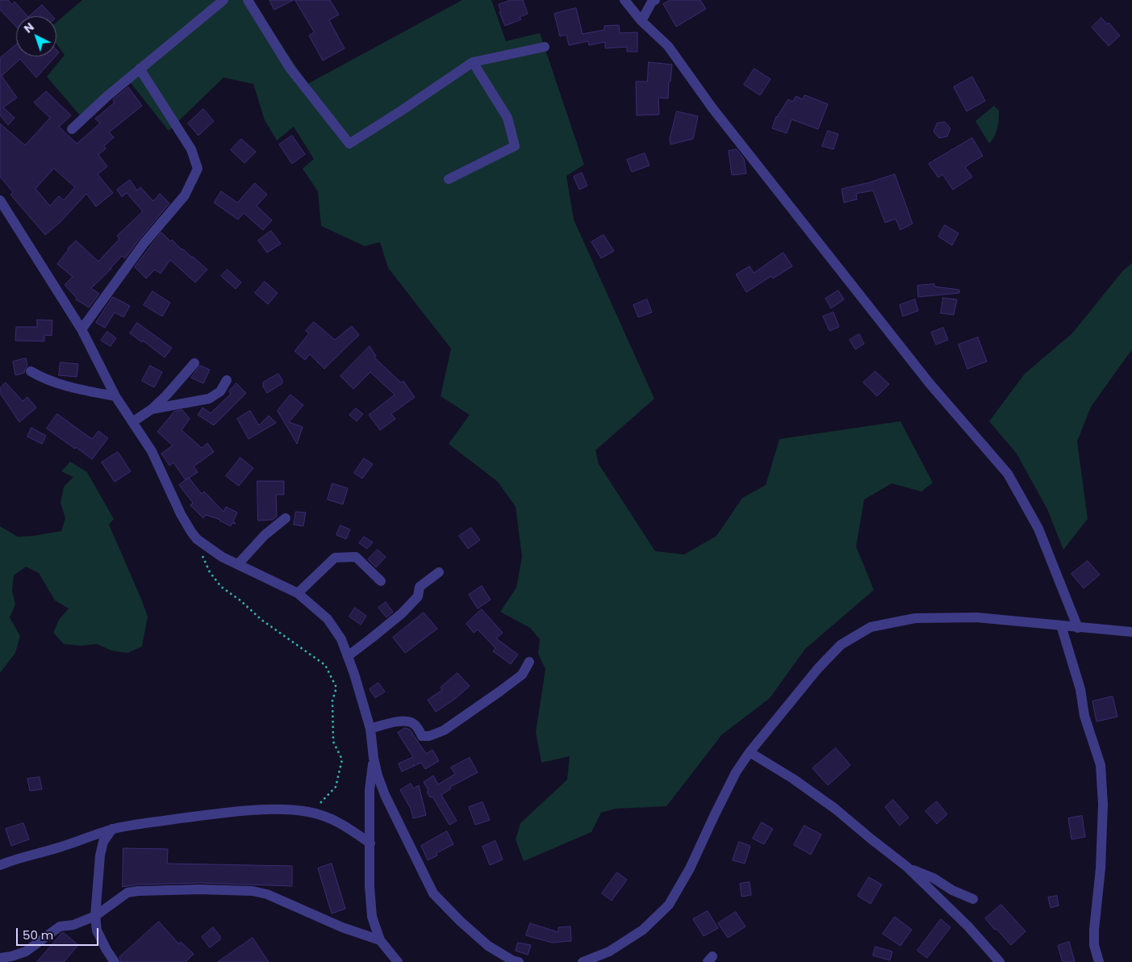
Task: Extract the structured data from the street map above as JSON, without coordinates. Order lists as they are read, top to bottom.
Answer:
{
  "scale_bar": "50 m",
  "north": "top left"
}
